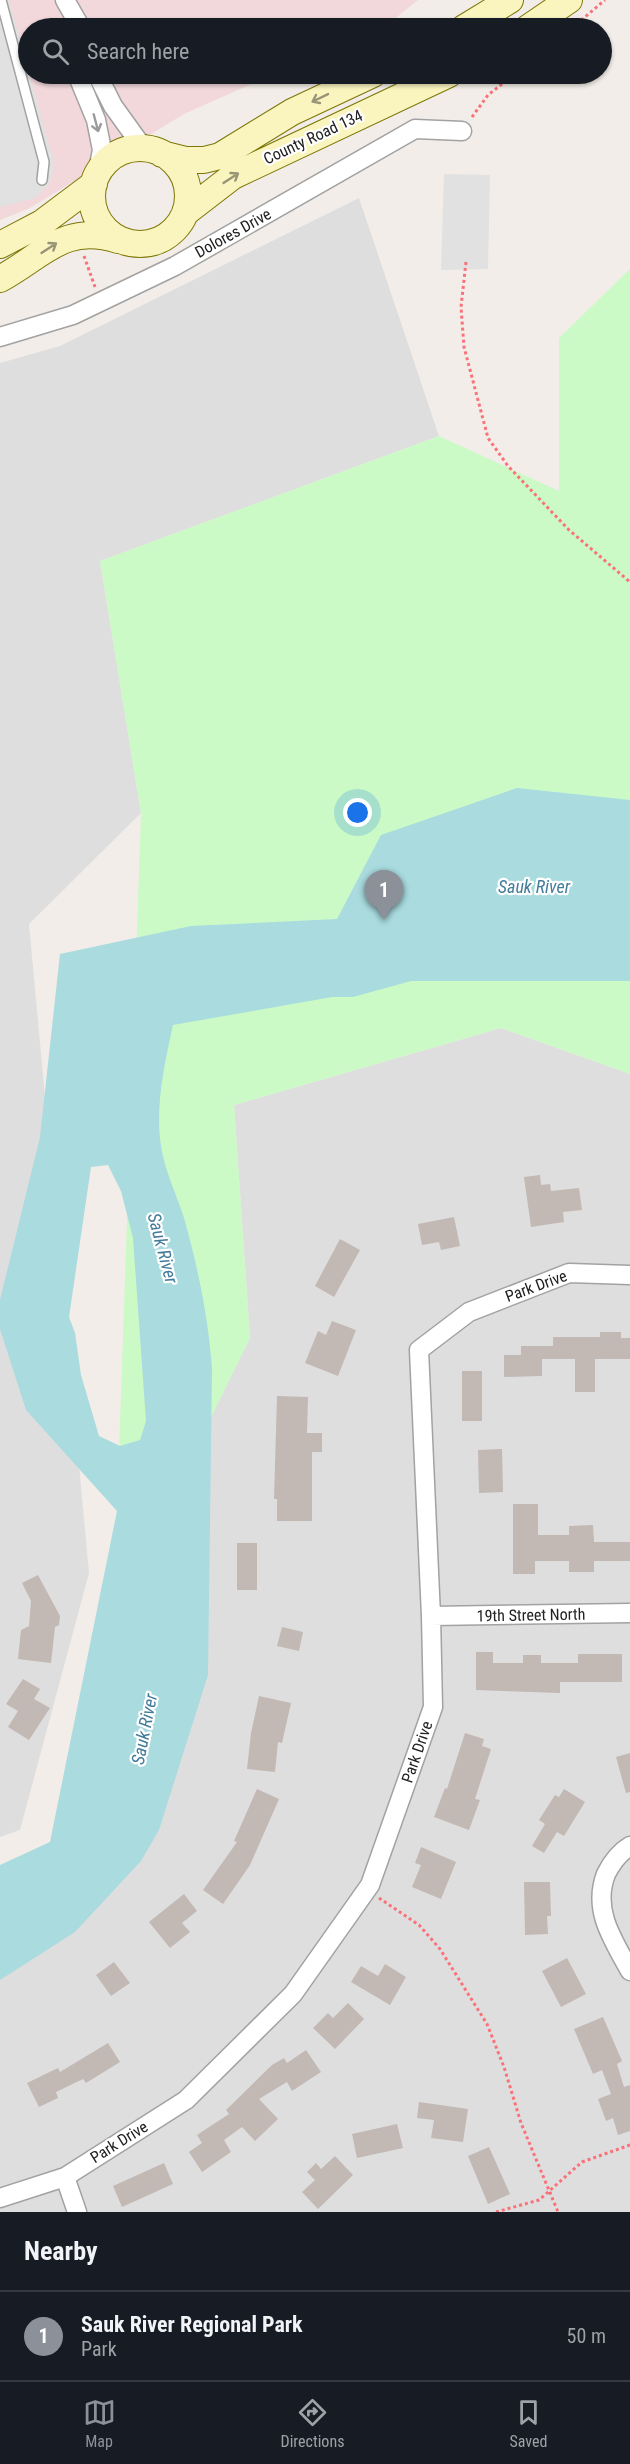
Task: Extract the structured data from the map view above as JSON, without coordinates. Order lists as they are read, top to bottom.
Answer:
{
  "streets": {
    "street": [
      "County Road 134",
      "Dolores Drive",
      "Park Drive",
      "19th Street North"
    ]
  },
  "crossings": [
    ["Park Drive", "19th Street North"]
  ],
  "water": ["Sauk River"],
  "page": {
    "search": "Search here",
    "pins": "1",
    "heading": "Nearby",
    "list": [
      {
        "mark": "1",
        "name": "Sauk River Regional Park",
        "note": "Park",
        "value": "50 m"
      }
    ],
    "nav": ["Map", "Directions", "Saved"]
  }
}
